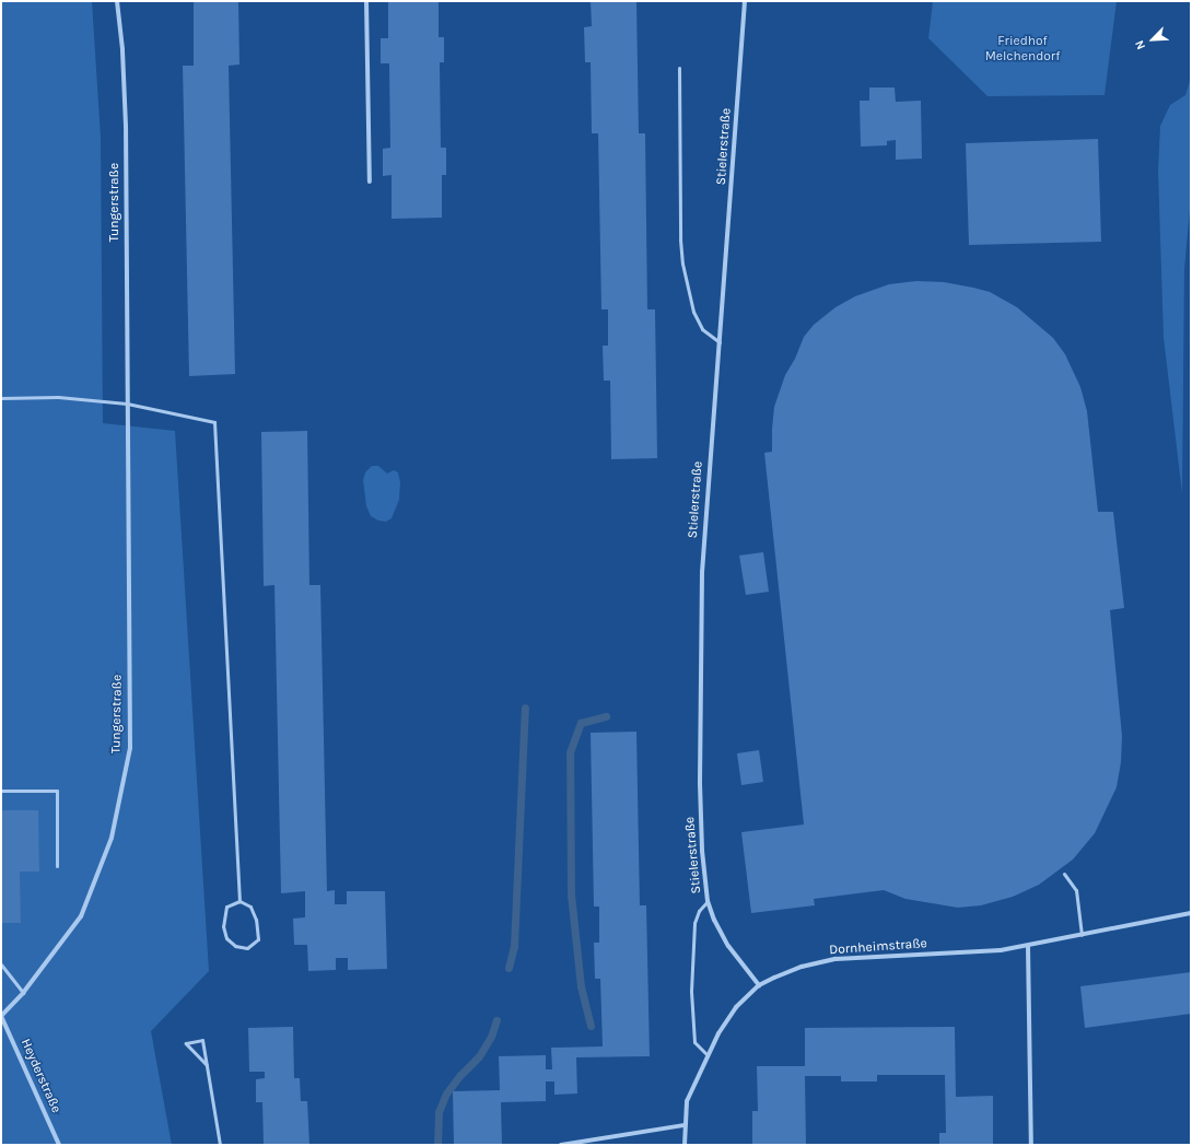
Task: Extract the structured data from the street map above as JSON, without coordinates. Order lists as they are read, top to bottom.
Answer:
{
  "streets": {
    "street": [
      "Stielerstraße",
      "Tungerstraße",
      "Dornheimstraße",
      "Heyderstraße"
    ]
  },
  "crossings": [
    ["Stielerstraße", "Dornheimstraße"],
    ["Tungerstraße", "Heyderstraße"]
  ],
  "parks": ["Friedhof Melchendorf"],
  "north": "bottom left"
}
